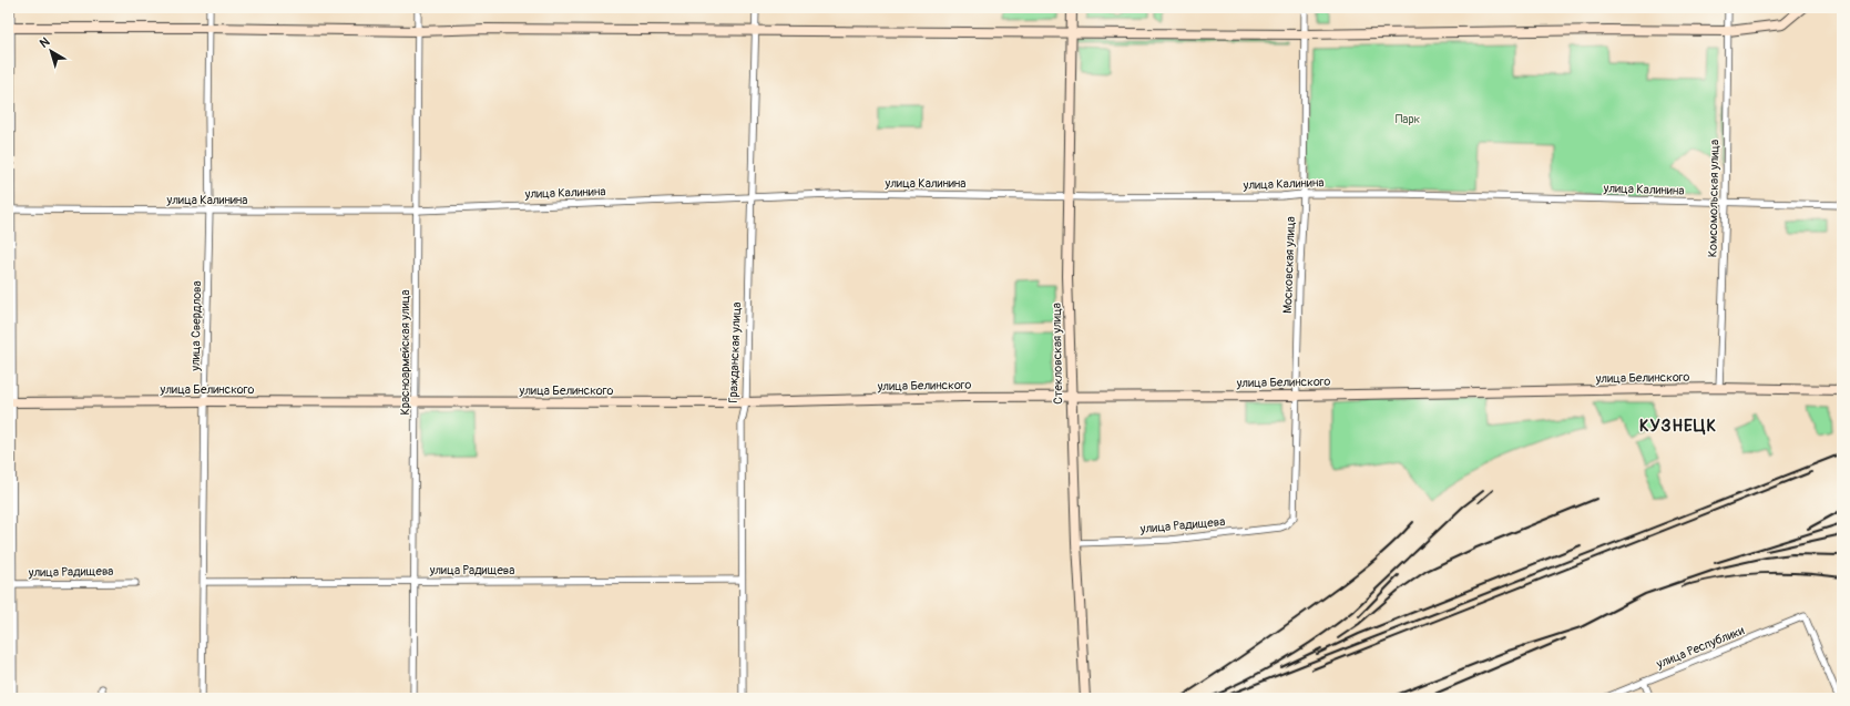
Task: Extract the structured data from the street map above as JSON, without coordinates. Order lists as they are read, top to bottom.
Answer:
{
  "streets": {
    "street": [
      "улица Калинина",
      "Комсомольская улица",
      "Московская улица",
      "улица Свердлова",
      "Красноармейская улица",
      "Гражданская улица",
      "Стекловская улица",
      "улица Белинского",
      "улица Радищева",
      "улица Республики"
    ]
  },
  "crossings": [
    ["улица Калинина", "Комсомольская улица"],
    ["улица Калинина", "Московская улица"],
    ["улица Калинина", "улица Свердлова"],
    ["улица Калинина", "Красноармейская улица"],
    ["улица Калинина", "Гражданская улица"],
    ["улица Калинина", "Стекловская улица"],
    ["Комсомольская улица", "улица Белинского"],
    ["Московская улица", "улица Белинского"],
    ["Московская улица", "улица Радищева"],
    ["улица Свердлова", "улица Белинского"],
    ["улица Свердлова", "улица Радищева"],
    ["Красноармейская улица", "улица Белинского"],
    ["Красноармейская улица", "улица Радищева"],
    ["Гражданская улица", "улица Белинского"],
    ["Гражданская улица", "улица Радищева"],
    ["Стекловская улица", "улица Белинского"],
    ["Стекловская улица", "улица Радищева"]
  ],
  "districts": ["КУЗНЕЦК"],
  "parks": ["Парк"],
  "north": "top left"
}
